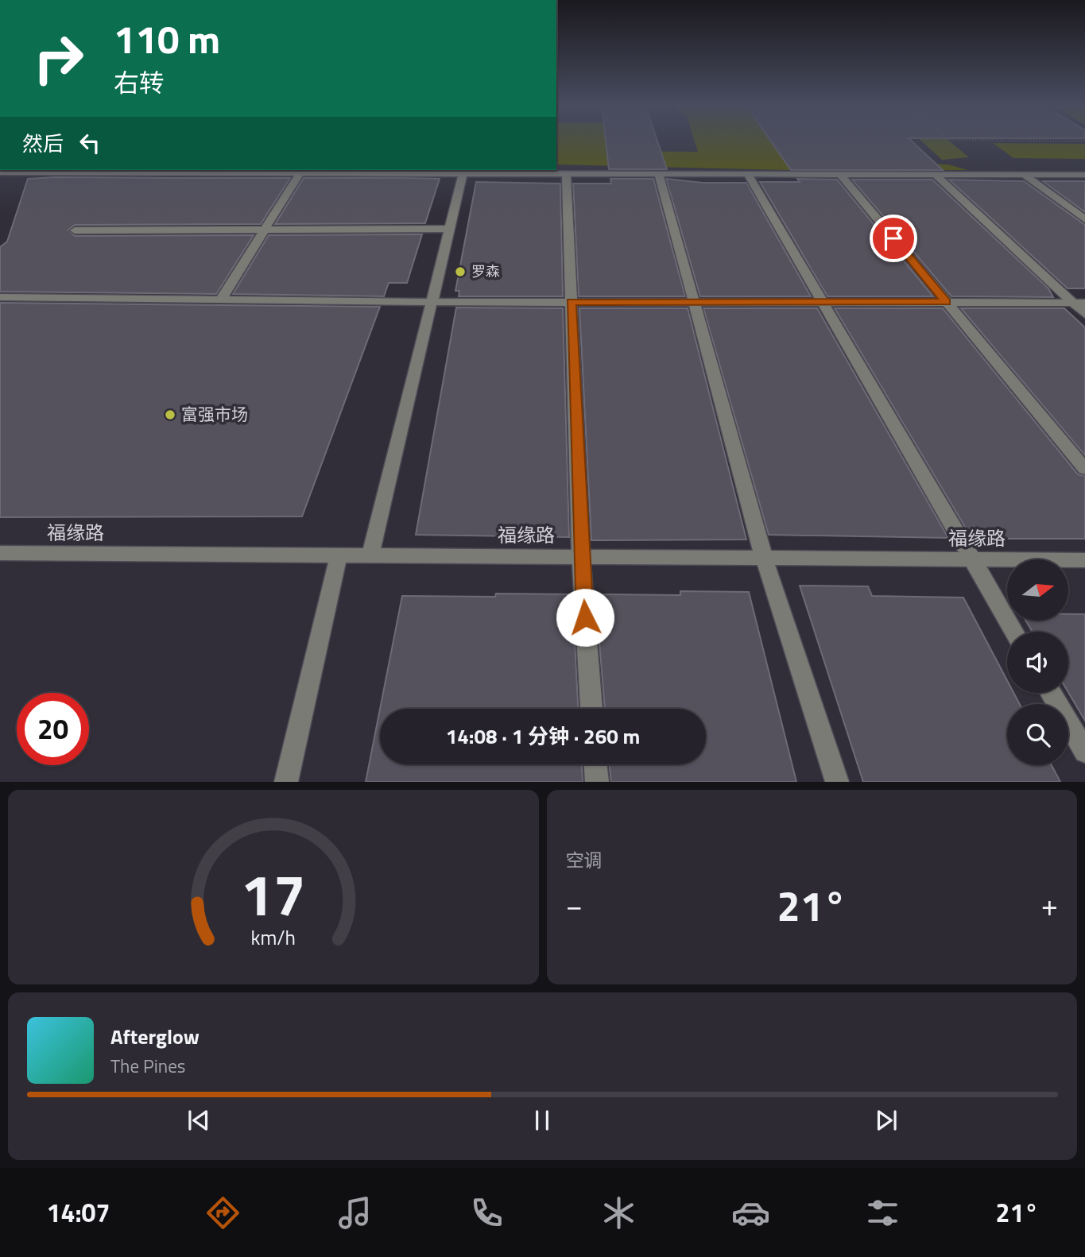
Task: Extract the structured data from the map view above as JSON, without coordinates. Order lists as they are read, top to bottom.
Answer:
{
  "streets": {
    "street": ["福缘路"]
  },
  "places": ["罗森", "富强市场"],
  "north": "right",
  "page": {
    "turn": ["110 m", "右转"],
    "then": "然后",
    "limit": "20",
    "trip": "14:08 · 1 分钟 · 260 m",
    "tile": "空调",
    "heat": ["−", "21°", "+"],
    "song": ["Afterglow", "The Pines"],
    "tabs": ["14:07", "21°"],
    "gauge": ["17", "km/h"]
  }
}
